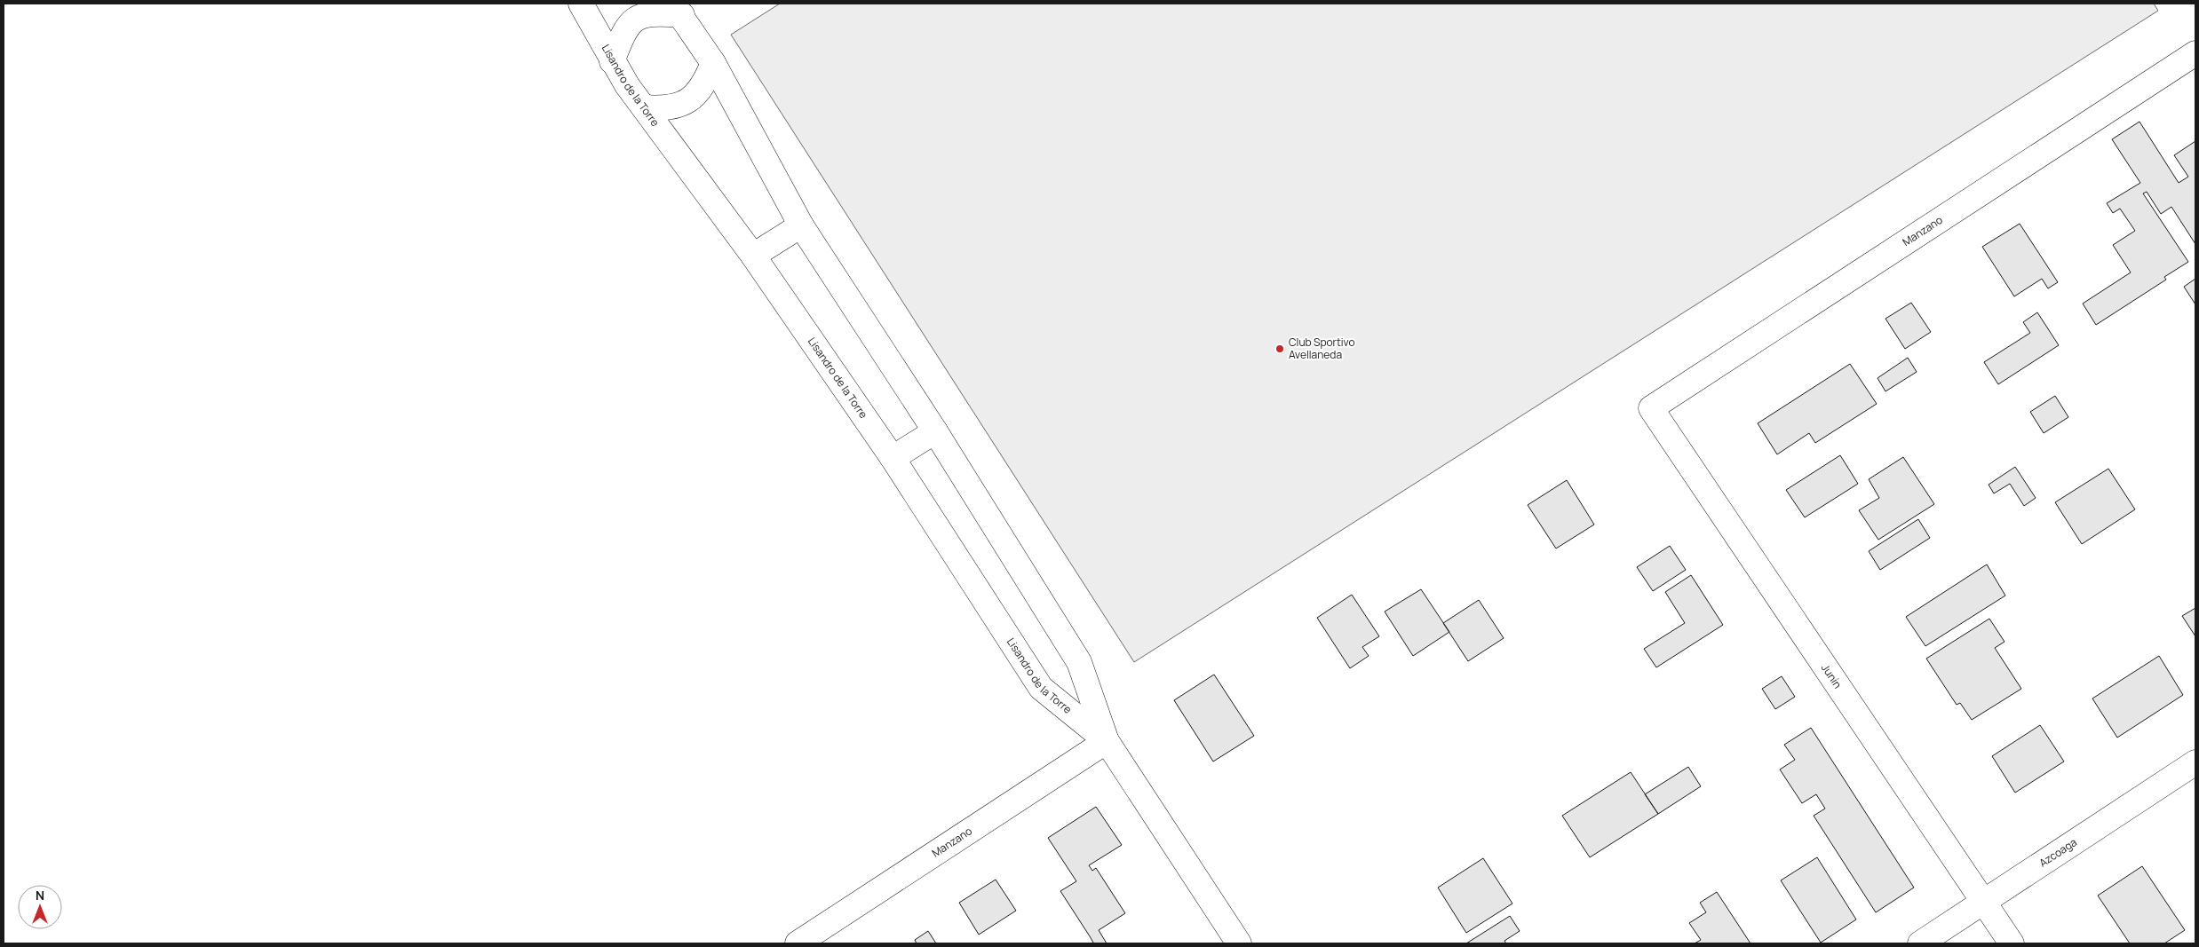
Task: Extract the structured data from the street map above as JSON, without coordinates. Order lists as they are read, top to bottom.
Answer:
{
  "streets": {
    "street": [
      "Lisandro de la Torre",
      "Manzano",
      "Junín",
      "Azcoaga"
    ]
  },
  "crossings": [
    ["Lisandro de la Torre", "Manzano"],
    ["Manzano", "Junín"],
    ["Junín", "Azcoaga"]
  ],
  "places": ["Club Sportivo Avellaneda"],
  "north": "top"
}
